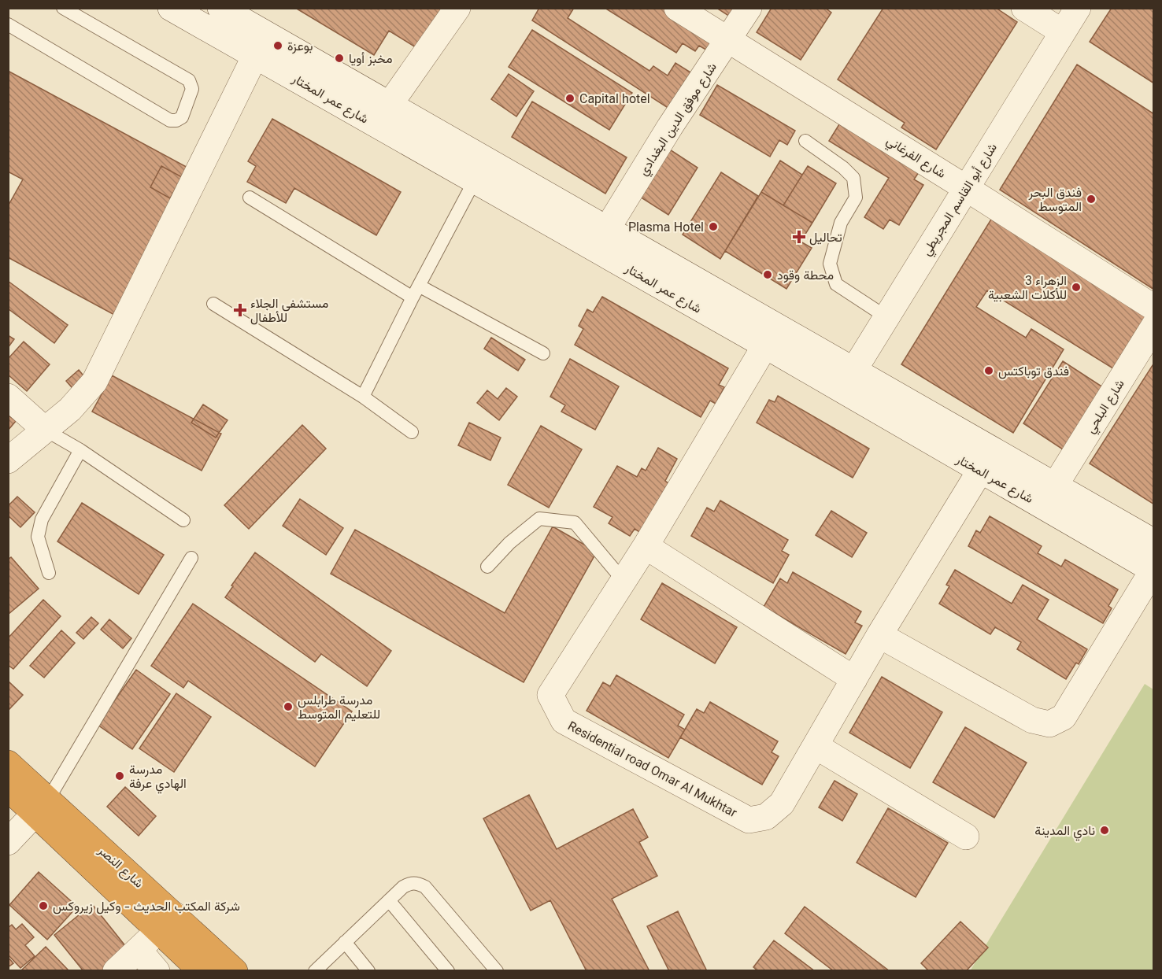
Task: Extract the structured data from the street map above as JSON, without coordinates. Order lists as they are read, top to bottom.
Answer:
{
  "streets": {
    "highway": ["شارع النصر"],
    "street": [
      "شارع عمر المختار",
      "شارع موفق الدين البغدادي",
      "شارع الفرغاني",
      "شارع أبو القاسم المجريطي",
      "شارع البلحي",
      "Residential road Omar Al Mukhtar"
    ]
  },
  "crossings": [
    ["شارع عمر المختار", "شارع موفق الدين البغدادي"],
    ["شارع عمر المختار", "شارع أبو القاسم المجريطي"],
    ["شارع عمر المختار", "شارع البلحي"],
    ["شارع عمر المختار", "Residential road Omar Al Mukhtar"],
    ["شارع موفق الدين البغدادي", "شارع الفرغاني"],
    ["شارع الفرغاني", "شارع أبو القاسم المجريطي"]
  ],
  "places": {
    "other": [
      "بوعزة",
      "مخبز أويا",
      "Capital hotel",
      "فندق البحر المتوسط",
      "Plasma Hotel",
      "محطة وقود",
      "الزهراء 3 للأكلات الشعبية",
      "فندق توباكتس",
      "مدرسة طرابلس للتعليم المتوسط",
      "مدرسة الهادي عرفة",
      "نادي المدينة",
      "شركة المكتب الحديث - وكيل زيروكس"
    ],
    "health": ["تحاليل", "مستشفى الجلاء للأطفال"]
  }
}
